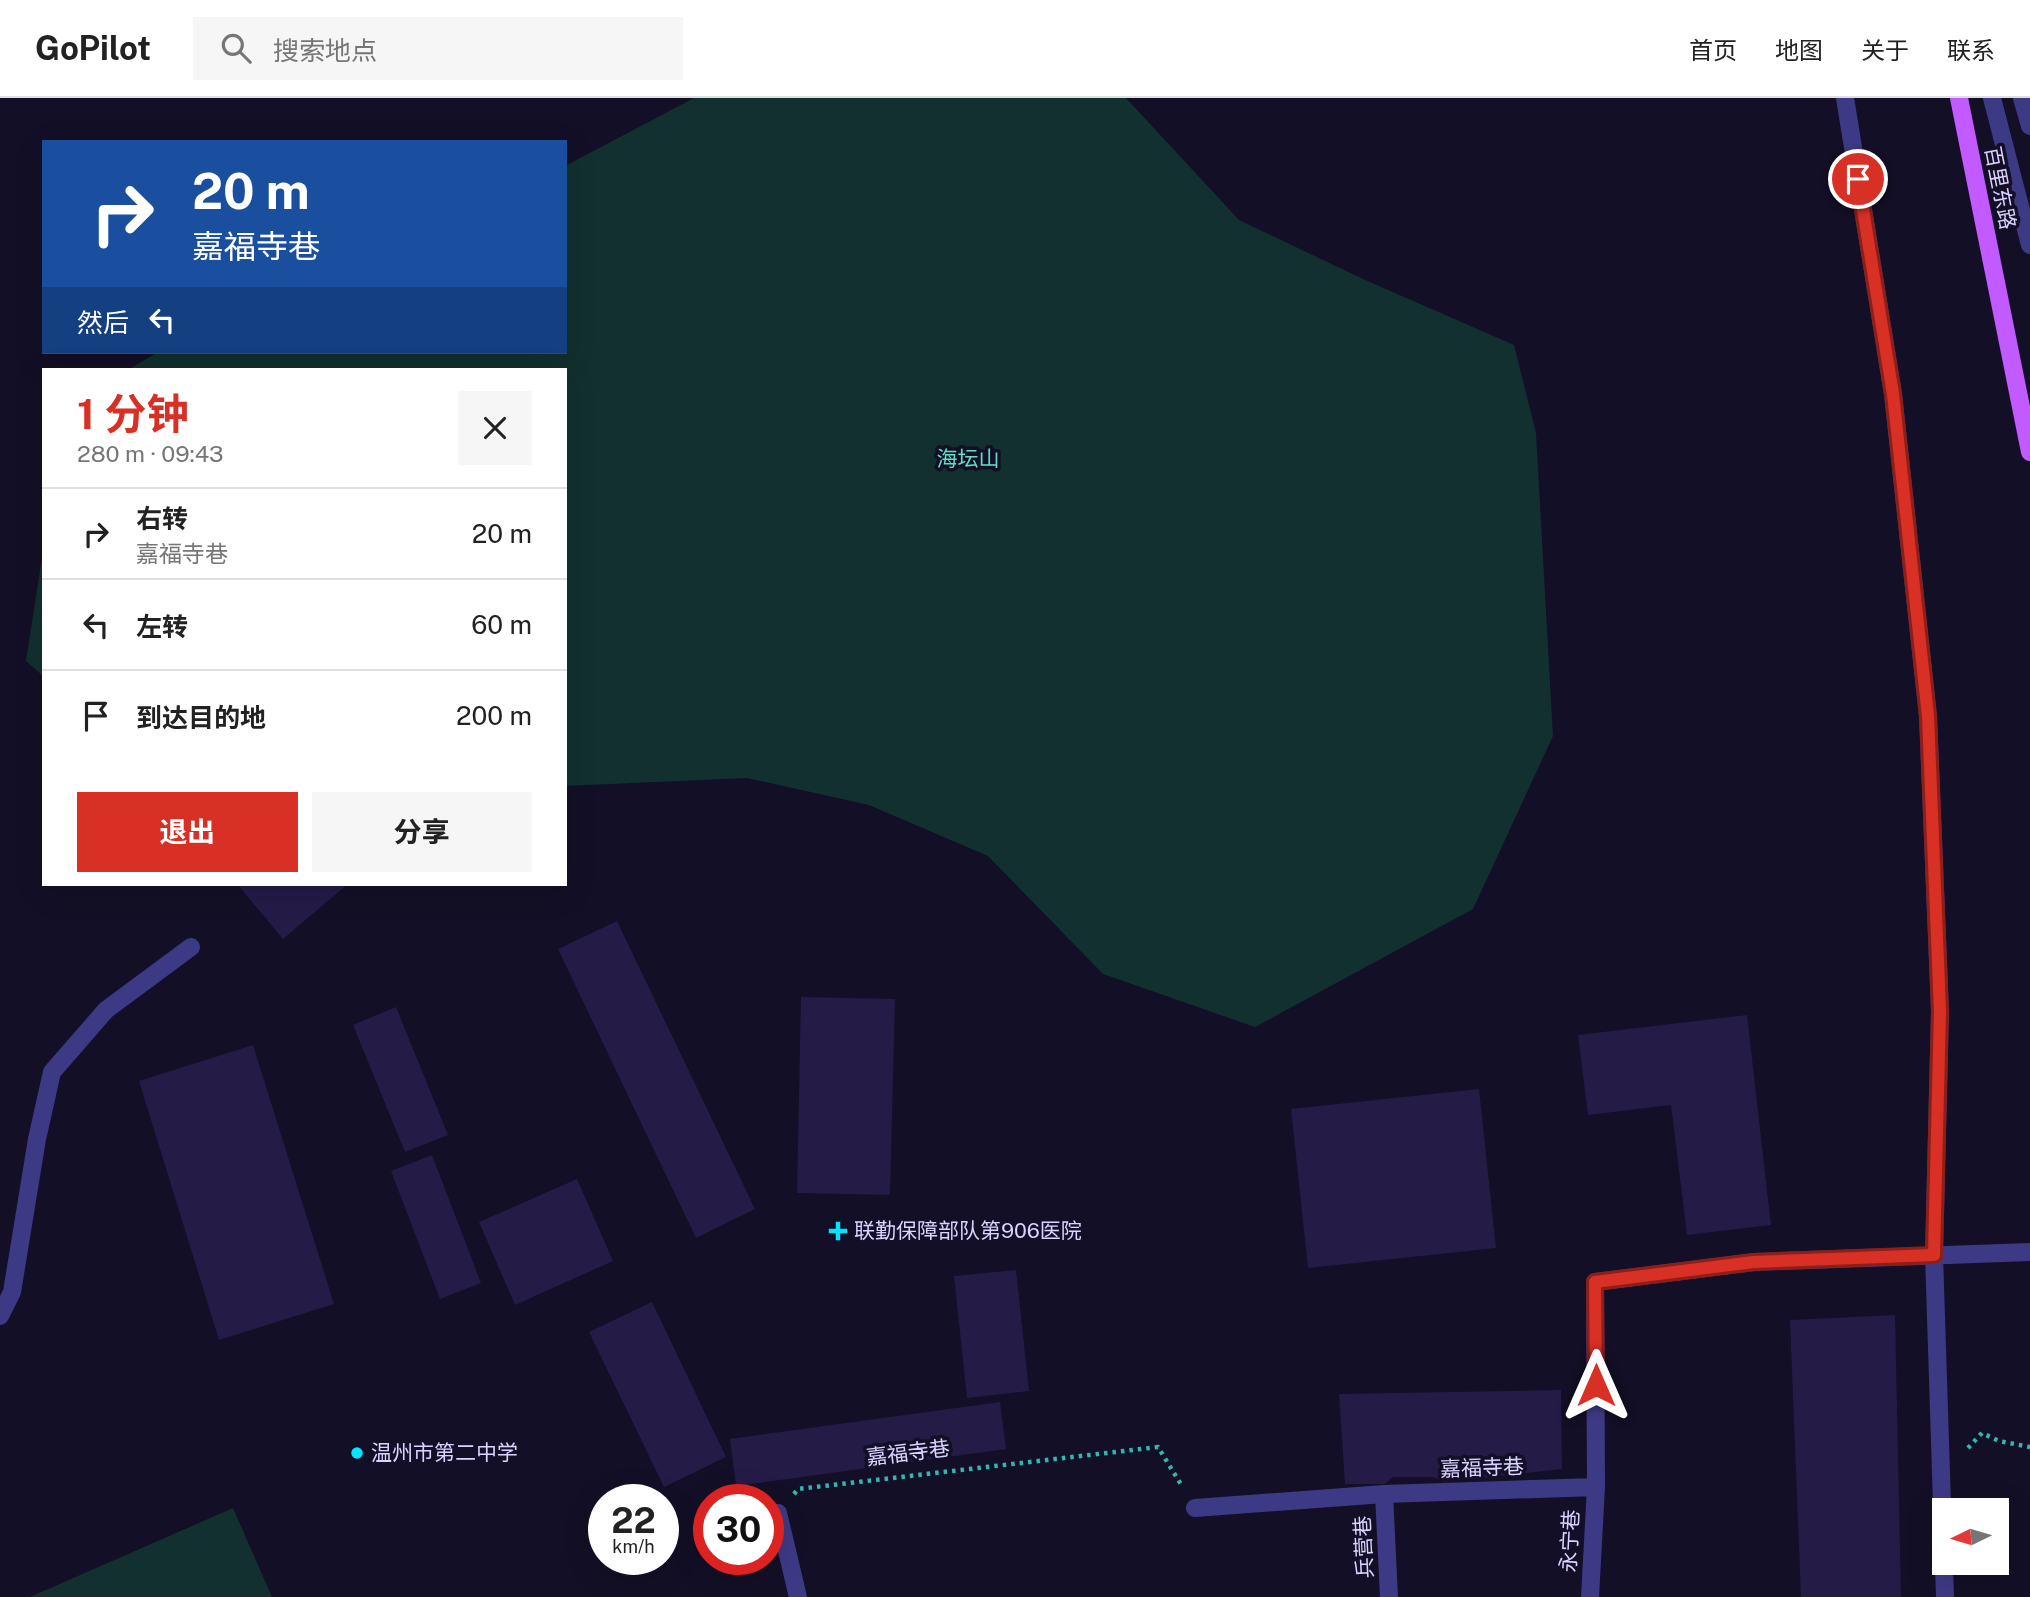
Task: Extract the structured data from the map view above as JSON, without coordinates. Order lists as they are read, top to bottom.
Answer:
{
  "streets": {
    "main road": ["百里东路"],
    "street": ["嘉福寺巷", "永宁巷", "兵营巷"]
  },
  "crossings": [
    ["嘉福寺巷", "永宁巷"],
    ["嘉福寺巷", "兵营巷"]
  ],
  "parks": ["海坛山"],
  "places": {
    "health": ["联勤保障部队第906医院"],
    "other": ["温州市第二中学"]
  },
  "north": "left",
  "page": {
    "header": "GoPilot",
    "search": "搜索地点",
    "nav": [
      "首页",
      "地图",
      "关于",
      "联系"
    ],
    "turn": ["20 m", "嘉福寺巷"],
    "then": "然后",
    "heading": ["1 分钟", "280 m · 09:43"],
    "list": [
      {
        "name": "右转",
        "note": "嘉福寺巷",
        "value": "20 m"
      },
      {
        "name": "左转",
        "value": "60 m"
      },
      {
        "name": "到达目的地",
        "value": "200 m"
      }
    ],
    "buttons": ["退出", "分享"],
    "speed": "22 km/h",
    "limit": "30"
  }
}
